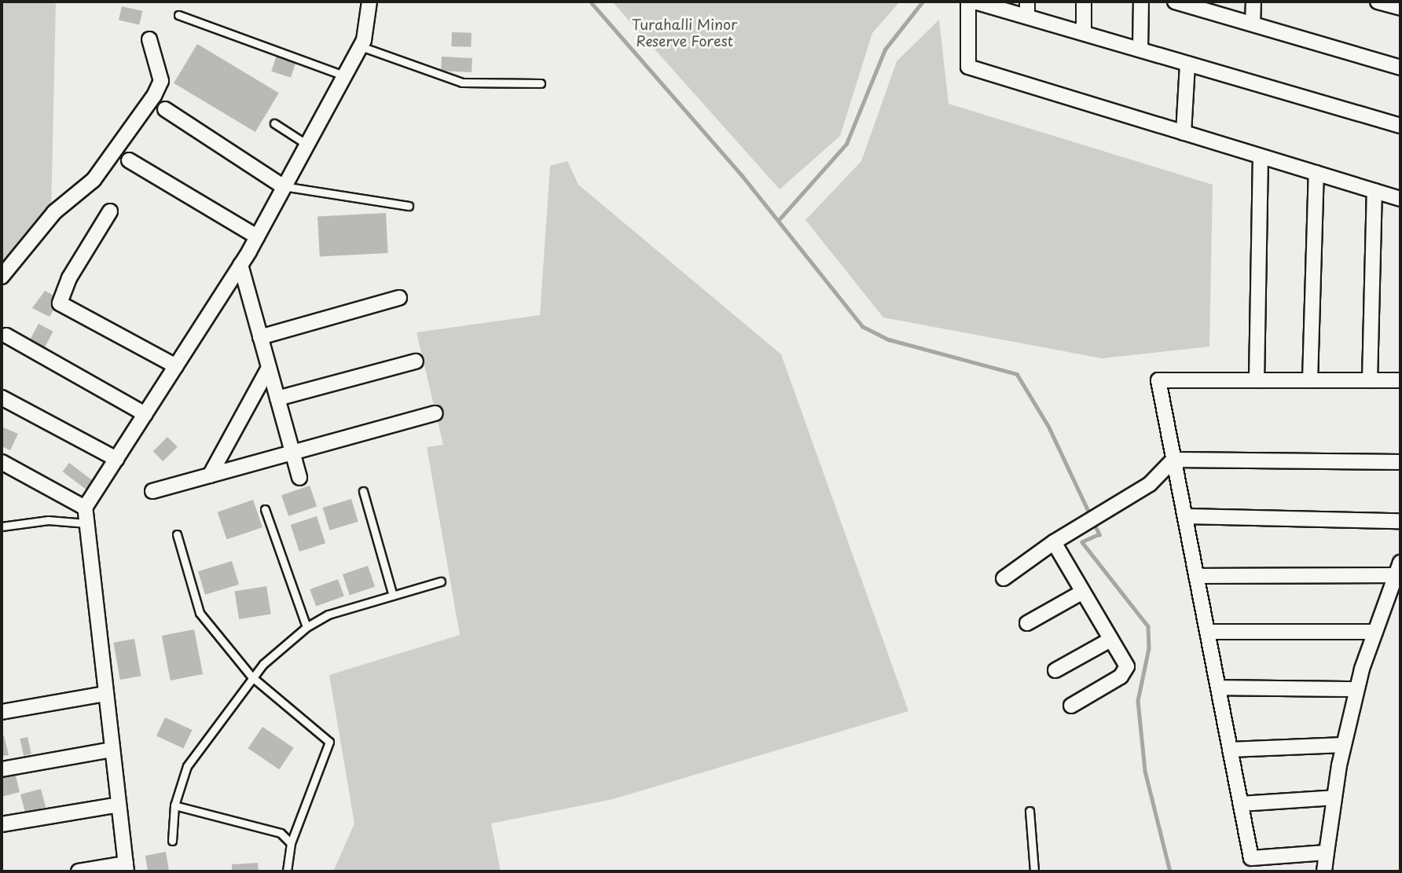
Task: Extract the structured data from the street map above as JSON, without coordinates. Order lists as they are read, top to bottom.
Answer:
{
  "parks": ["Turahalli Minor Reserve Forest"]
}
